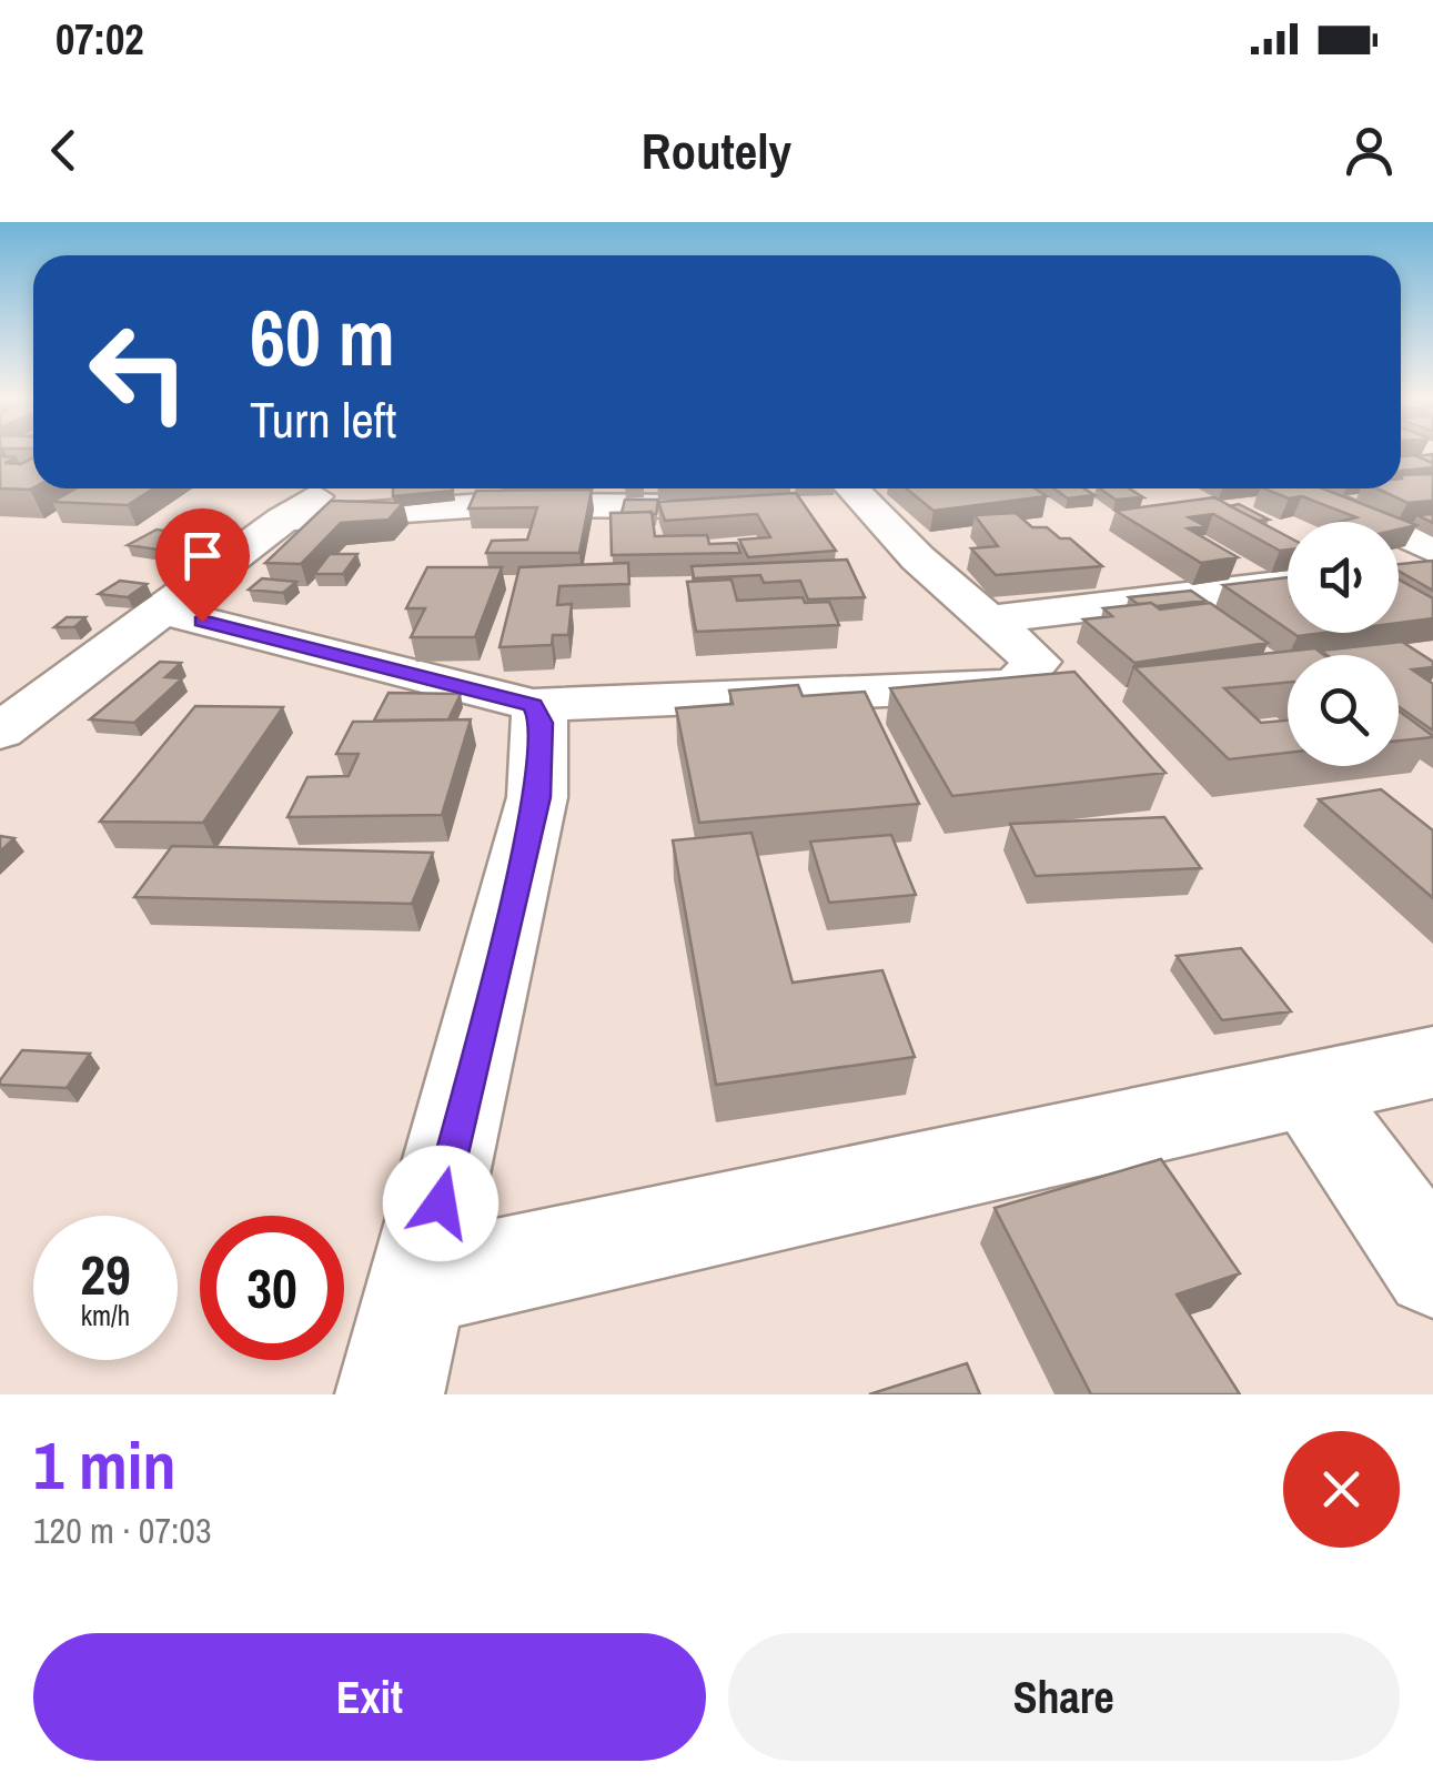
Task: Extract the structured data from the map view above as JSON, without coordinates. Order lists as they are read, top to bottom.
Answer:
{
  "page": {
    "status": "07:02",
    "header": "Routely",
    "turn": ["60 m", "Turn left"],
    "speed": "29 km/h",
    "limit": "30",
    "heading": ["1 min", "120 m · 07:03"],
    "buttons": ["Exit", "Share"]
  }
}
